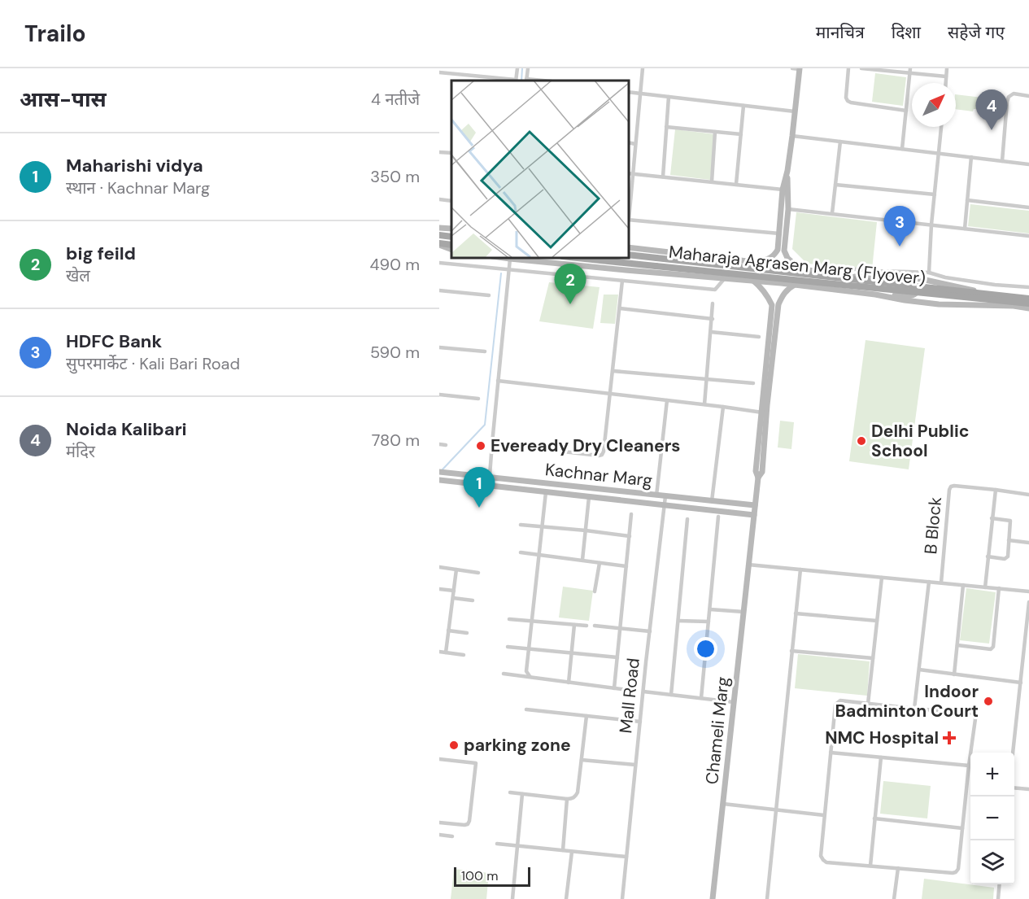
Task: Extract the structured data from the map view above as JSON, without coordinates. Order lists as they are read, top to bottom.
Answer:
{
  "streets": {
    "main road": ["Maharaja Agrasen Marg (Flyover)"],
    "street": [
      "Kachnar Marg",
      "B Block",
      "Mall Road",
      "Chameli Marg"
    ]
  },
  "crossings": [
    ["Kachnar Marg", "Mall Road"],
    ["Kachnar Marg", "Chameli Marg"]
  ],
  "places": {
    "other": [
      "Delhi Public School",
      "Eveready Dry Cleaners",
      "Indoor Badminton Court",
      "parking zone"
    ],
    "health": ["NMC Hospital"]
  },
  "scale_bar": "100 m",
  "north": "top right",
  "page": {
    "header": "Trailo",
    "nav": ["मानचित्र", "दिशा", "सहेजे गए"],
    "heading": ["आस-पास", "4 नतीजे"],
    "pins": [
      "4",
      "3",
      "2",
      "1"
    ],
    "list": [
      {
        "mark": "1",
        "name": "Maharishi vidya",
        "note": "स्थान · Kachnar Marg",
        "value": "350 m"
      },
      {
        "mark": "2",
        "name": "big feild",
        "note": "खेल",
        "value": "490 m"
      },
      {
        "mark": "3",
        "name": "HDFC Bank",
        "note": "सुपरमार्केट · Kali Bari Road",
        "value": "590 m"
      },
      {
        "mark": "4",
        "name": "Noida Kalibari",
        "note": "मंदिर",
        "value": "780 m"
      }
    ],
    "map_buttons": ["+", "−"],
    "scale": "100 m"
  }
}
